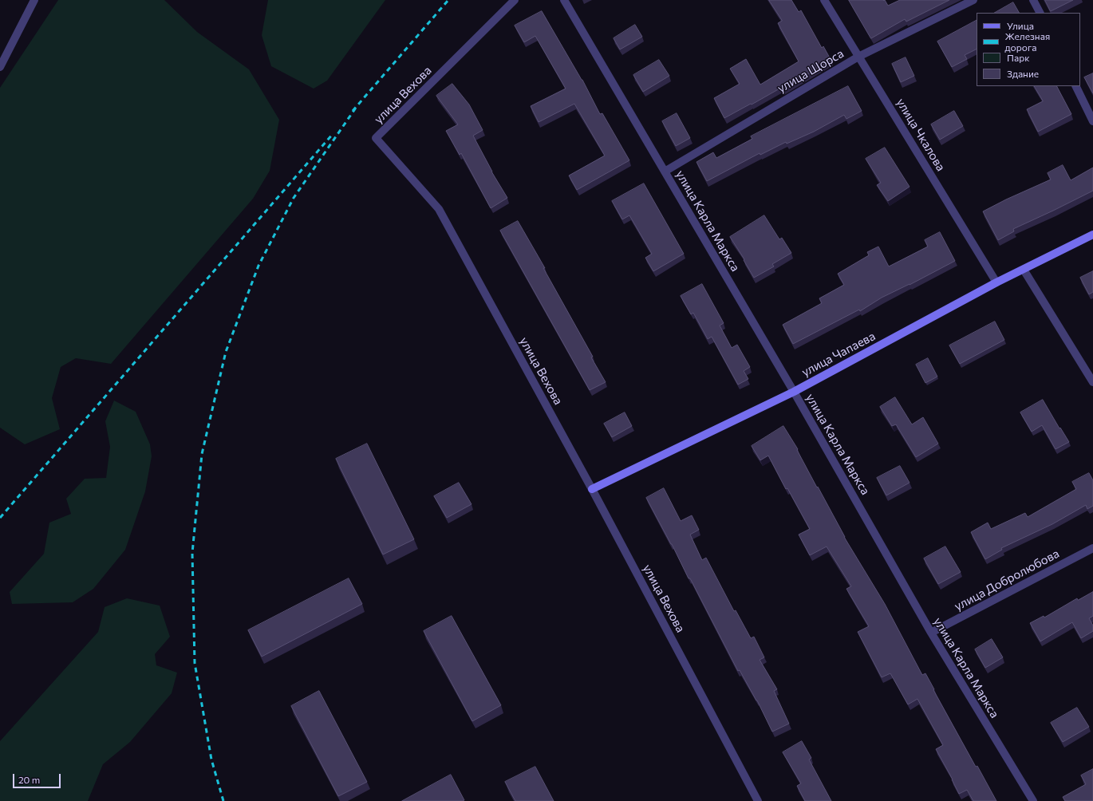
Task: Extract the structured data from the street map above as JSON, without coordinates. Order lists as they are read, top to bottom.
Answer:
{
  "streets": {
    "street": [
      "улица Щорса",
      "улица Вехова",
      "улица Чкалова",
      "улица Карла Маркса",
      "улица Чапаева",
      "улица Добролюбова"
    ]
  },
  "crossings": [
    ["улица Щорса", "улица Чкалова"],
    ["улица Щорса", "улица Карла Маркса"],
    ["улица Вехова", "улица Чапаева"],
    ["улица Чкалова", "улица Чапаева"],
    ["улица Карла Маркса", "улица Чапаева"],
    ["улица Карла Маркса", "улица Добролюбова"]
  ],
  "legend": [
    "Улица",
    "Железная дорога",
    "Парк",
    "Здание"
  ],
  "scale_bar": "20 m"
}
